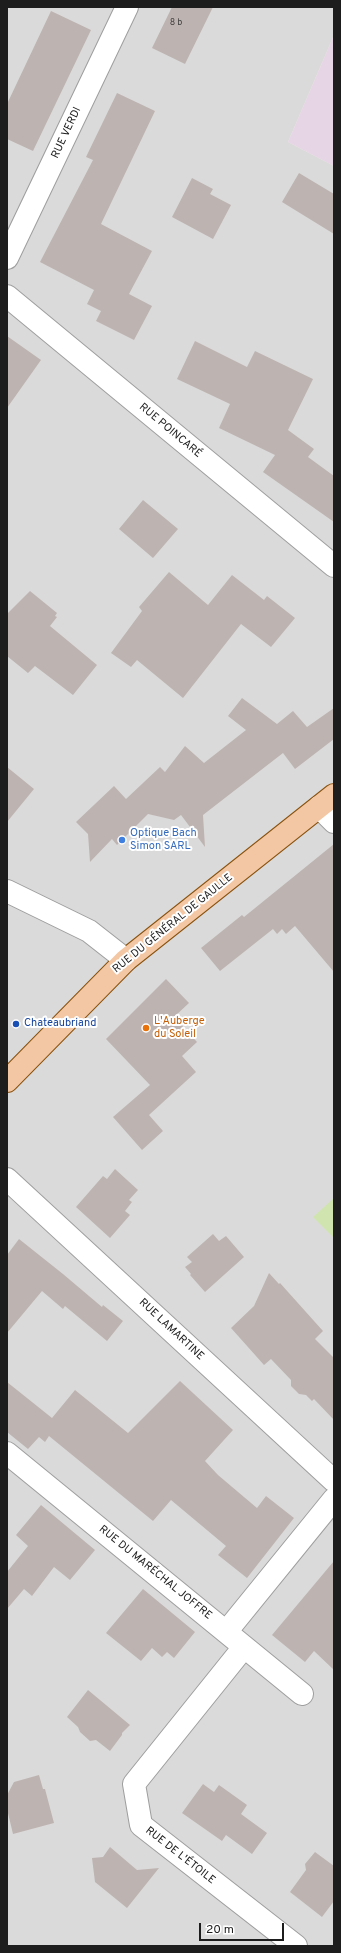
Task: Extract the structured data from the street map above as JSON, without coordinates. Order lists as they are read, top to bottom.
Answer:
{
  "streets": {
    "main road": ["RUE DU GÉNÉRAL DE GAULLE"],
    "street": [
      "RUE VERDI",
      "RUE POINCARÉ",
      "RUE LAMARTINE",
      "RUE DU MARÉCHAL JOFFRE",
      "RUE DE L'ÉTOILE"
    ]
  },
  "crossings": [
    ["RUE DU MARÉCHAL JOFFRE", "RUE DE L'ÉTOILE"]
  ],
  "places": ["Optique Bach Simon SARL", "Chateaubriand", "L'Auberge du Soleil"],
  "house_numbers": ["8 b"],
  "scale_bar": "20 m"
}
